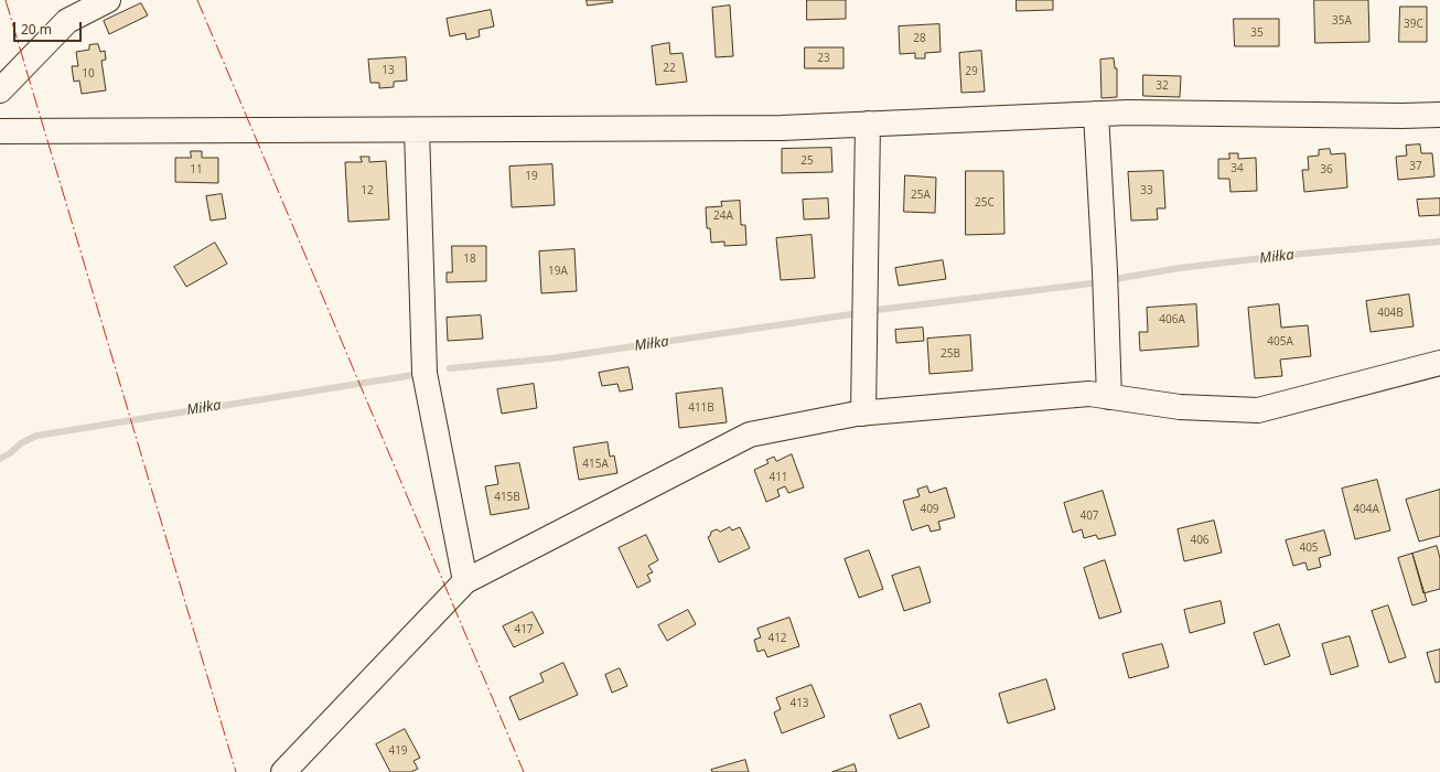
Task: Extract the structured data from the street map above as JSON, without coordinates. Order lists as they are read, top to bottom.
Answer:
{
  "water": ["Miłka"],
  "house_numbers": [
    "35A",
    "39C",
    "35",
    "28",
    "23",
    "22",
    "13",
    "29",
    "10",
    "32",
    "25",
    "37",
    "34",
    "11",
    "36",
    "19",
    "12",
    "33",
    "25A",
    "25C",
    "24A",
    "18",
    "19A",
    "404B",
    "406A",
    "405A",
    "25B",
    "411B",
    "415A",
    "411",
    "415B",
    "409",
    "404A",
    "407",
    "406",
    "405",
    "417",
    "412",
    "413",
    "419"
  ],
  "scale_bar": "20 m"
}
